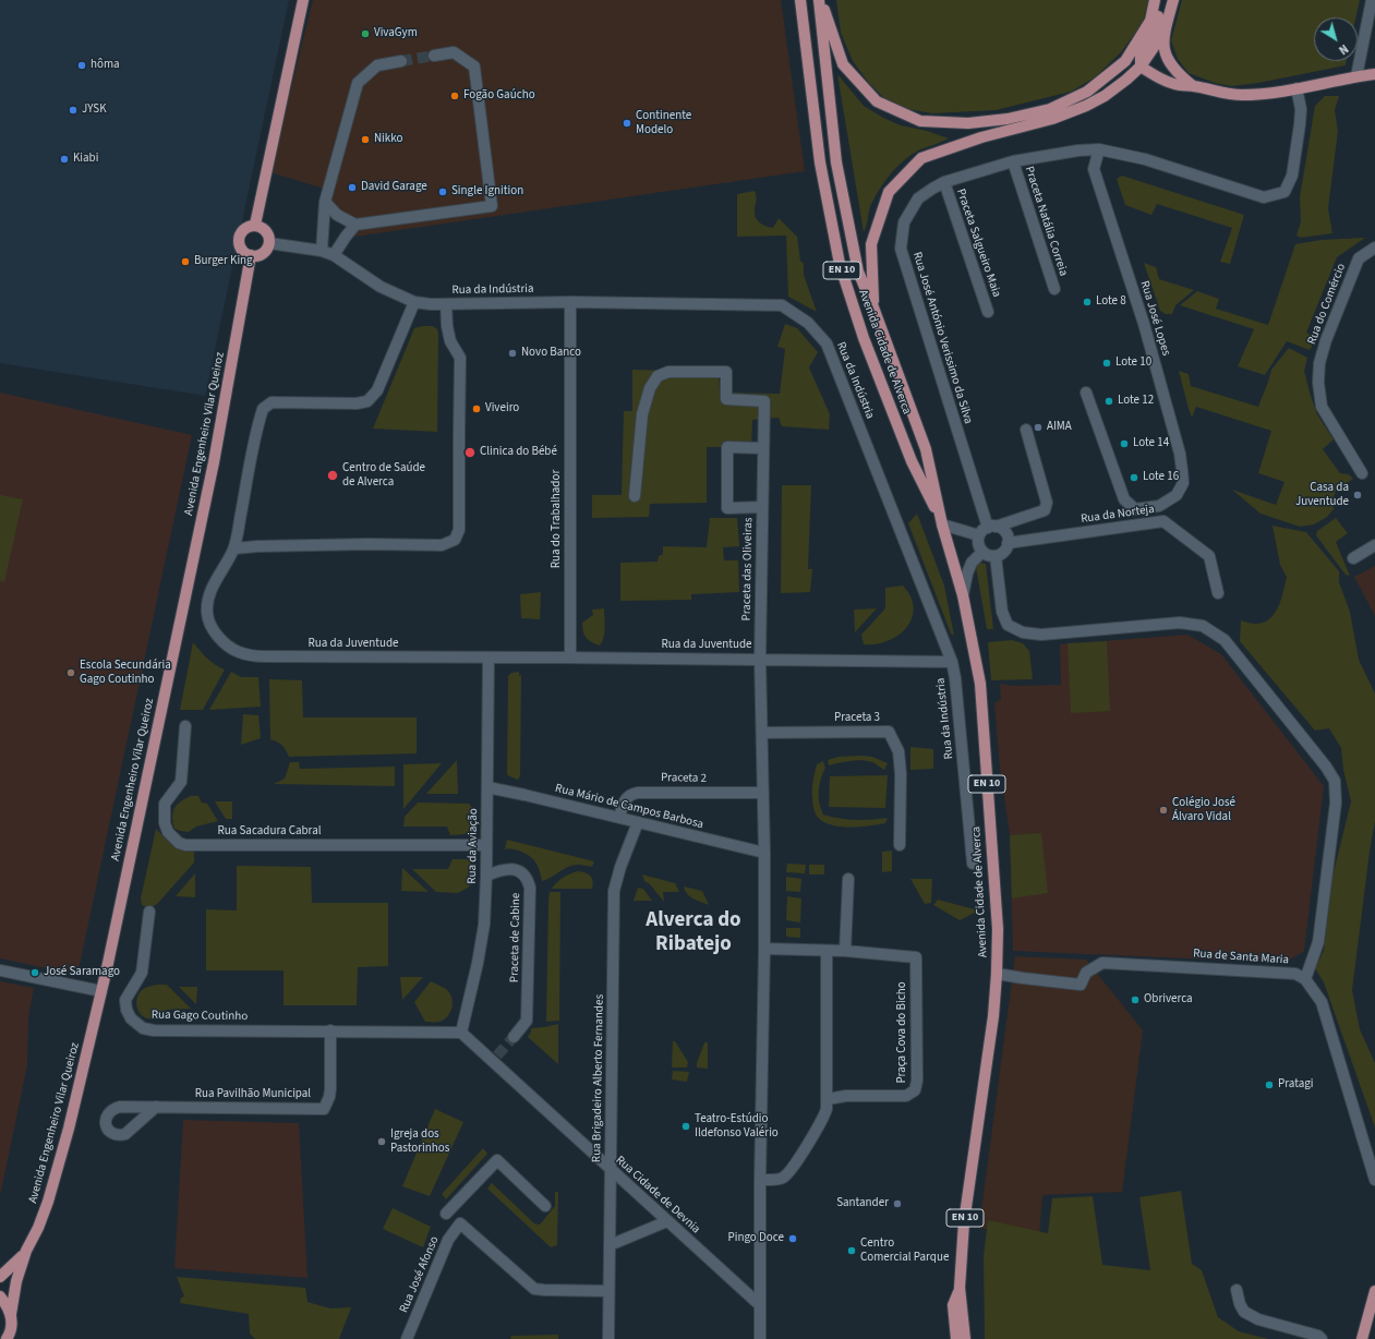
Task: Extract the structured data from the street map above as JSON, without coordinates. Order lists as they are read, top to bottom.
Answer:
{
  "streets": {
    "main road": ["EN 10", "Avenida Cidade de Alverca", "Avenida Engenheiro Vilar Queiroz"],
    "street": [
      "Praceta Natália Correia",
      "Praceta Salgueiro Maia",
      "Rua da Indústria",
      "Rua do Comércio",
      "Rua José Lopes",
      "Rua José António Verissimo da Silva",
      "Rua da Norteja",
      "Rua do Trabalhador",
      "Praceta das Oliveiras",
      "Rua da Juventude",
      "Praceta 3",
      "Praceta 2",
      "Rua Mário de Campos Barbosa",
      "Rua Sacadura Cabral",
      "Rua da Aviação",
      "Praceta de Cabine",
      "Rua de Santa Maria",
      "Rua Gago Coutinho",
      "Praça Cova do Bicho",
      "Rua Brigadeiro Alberto Fernandes",
      "Rua Pavilhão Municipal",
      "Rua Cidade de Devnia",
      "Rua José Afonso"
    ]
  },
  "crossings": [
    ["Praceta Natália Correia", "Rua José António Verissimo da Silva"],
    ["Praceta Salgueiro Maia", "Rua José António Verissimo da Silva"],
    ["Rua da Indústria", "Avenida Engenheiro Vilar Queiroz"],
    ["Rua da Indústria", "Rua do Trabalhador"],
    ["Rua da Indústria", "Rua da Juventude"],
    ["Rua José Lopes", "Rua José António Verissimo da Silva"],
    ["Rua José António Verissimo da Silva", "Rua da Norteja"],
    ["Avenida Cidade de Alverca", "Rua de Santa Maria"],
    ["Rua do Trabalhador", "Rua da Juventude"],
    ["Praceta das Oliveiras", "Rua da Juventude"],
    ["Praceta das Oliveiras", "Praceta 3"],
    ["Praceta das Oliveiras", "Praceta 2"],
    ["Praceta das Oliveiras", "Rua Mário de Campos Barbosa"],
    ["Praceta das Oliveiras", "Praça Cova do Bicho"],
    ["Praceta das Oliveiras", "Rua Cidade de Devnia"],
    ["Rua da Juventude", "Rua da Aviação"],
    ["Praceta 2", "Rua Mário de Campos Barbosa"],
    ["Rua Mário de Campos Barbosa", "Rua da Aviação"],
    ["Rua Mário de Campos Barbosa", "Rua Brigadeiro Alberto Fernandes"],
    ["Rua Sacadura Cabral", "Rua da Aviação"],
    ["Rua da Aviação", "Praceta de Cabine"],
    ["Rua da Aviação", "Rua Gago Coutinho"],
    ["Rua da Aviação", "Rua Cidade de Devnia"],
    ["Rua Gago Coutinho", "Rua Pavilhão Municipal"],
    ["Rua Gago Coutinho", "Rua Cidade de Devnia"],
    ["Rua Brigadeiro Alberto Fernandes", "Rua Cidade de Devnia"],
    ["Rua Brigadeiro Alberto Fernandes", "Rua José Afonso"]
  ],
  "districts": ["Alverca do Ribatejo"],
  "places": [
    "VivaGym",
    "hôma",
    "Fogão Gaúcho",
    "JYSK",
    "Continente Modelo",
    "Nikko",
    "Kiabi",
    "David Garage",
    "Single Ignition",
    "Burger King",
    "Lote 8",
    "Novo Banco",
    "Lote 10",
    "Lote 12",
    "Viveiro",
    "AIMA",
    "Lote 14",
    "Clinica do Bébé",
    "Centro de Saúde de Alverca",
    "Lote 16",
    "Casa da Juventude",
    "Escola Secundária Gago Coutinho",
    "Colégio José Álvaro Vidal",
    "José Saramago",
    "Obriverca",
    "Pratagi",
    "Teatro-Estúdio Ildefonso Valério",
    "Igreja dos Pastorinhos",
    "Santander",
    "Pingo Doce",
    "Centro Comercial Parque"
  ],
  "north": "bottom right"
}
